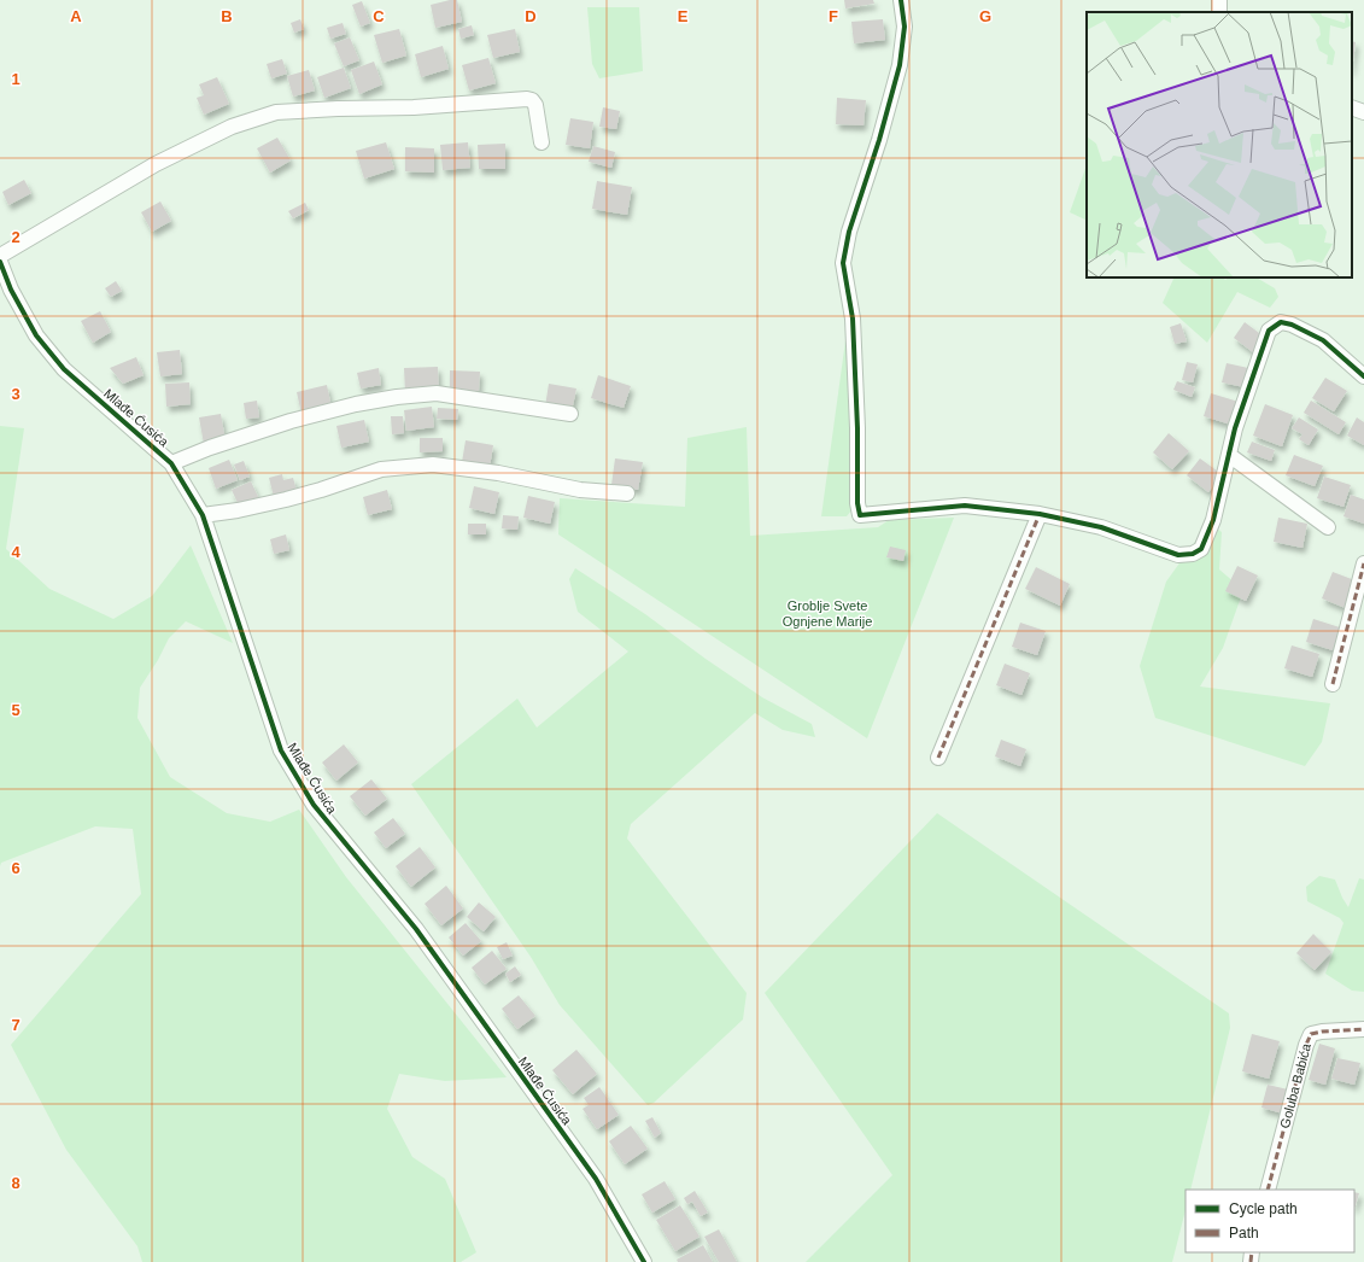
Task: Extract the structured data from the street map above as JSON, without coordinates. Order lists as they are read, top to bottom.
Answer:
{
  "streets": {
    "street": ["Mlađe Ćusića", "Goluba Babića"]
  },
  "parks": ["Groblje Svete Ognjene Marije"],
  "legend": ["Cycle path", "Path"],
  "grid": {
    "columns": [
      "A",
      "B",
      "C",
      "D",
      "E",
      "F",
      "G"
    ],
    "rows": [
      "1",
      "2",
      "3",
      "4",
      "5",
      "6",
      "7",
      "8"
    ]
  }
}
